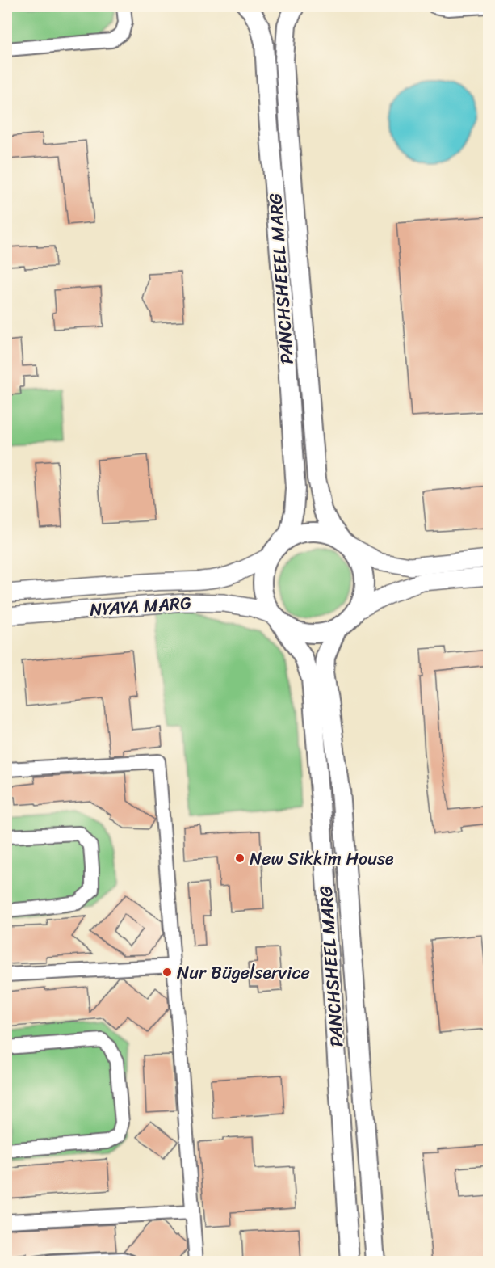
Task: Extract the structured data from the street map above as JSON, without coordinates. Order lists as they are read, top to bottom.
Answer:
{
  "streets": {
    "main road": ["PANCHSHEEEL MARG", "PANCHSHEEL MARG"],
    "street": ["NYAYA MARG"]
  },
  "crossings": [
    ["PANCHSHEEEL MARG", "NYAYA MARG"],
    ["PANCHSHEEEL MARG", "PANCHSHEEL MARG"],
    ["NYAYA MARG", "PANCHSHEEL MARG"]
  ],
  "places": ["New Sikkim House", "Nur Bügelservice"]
}
